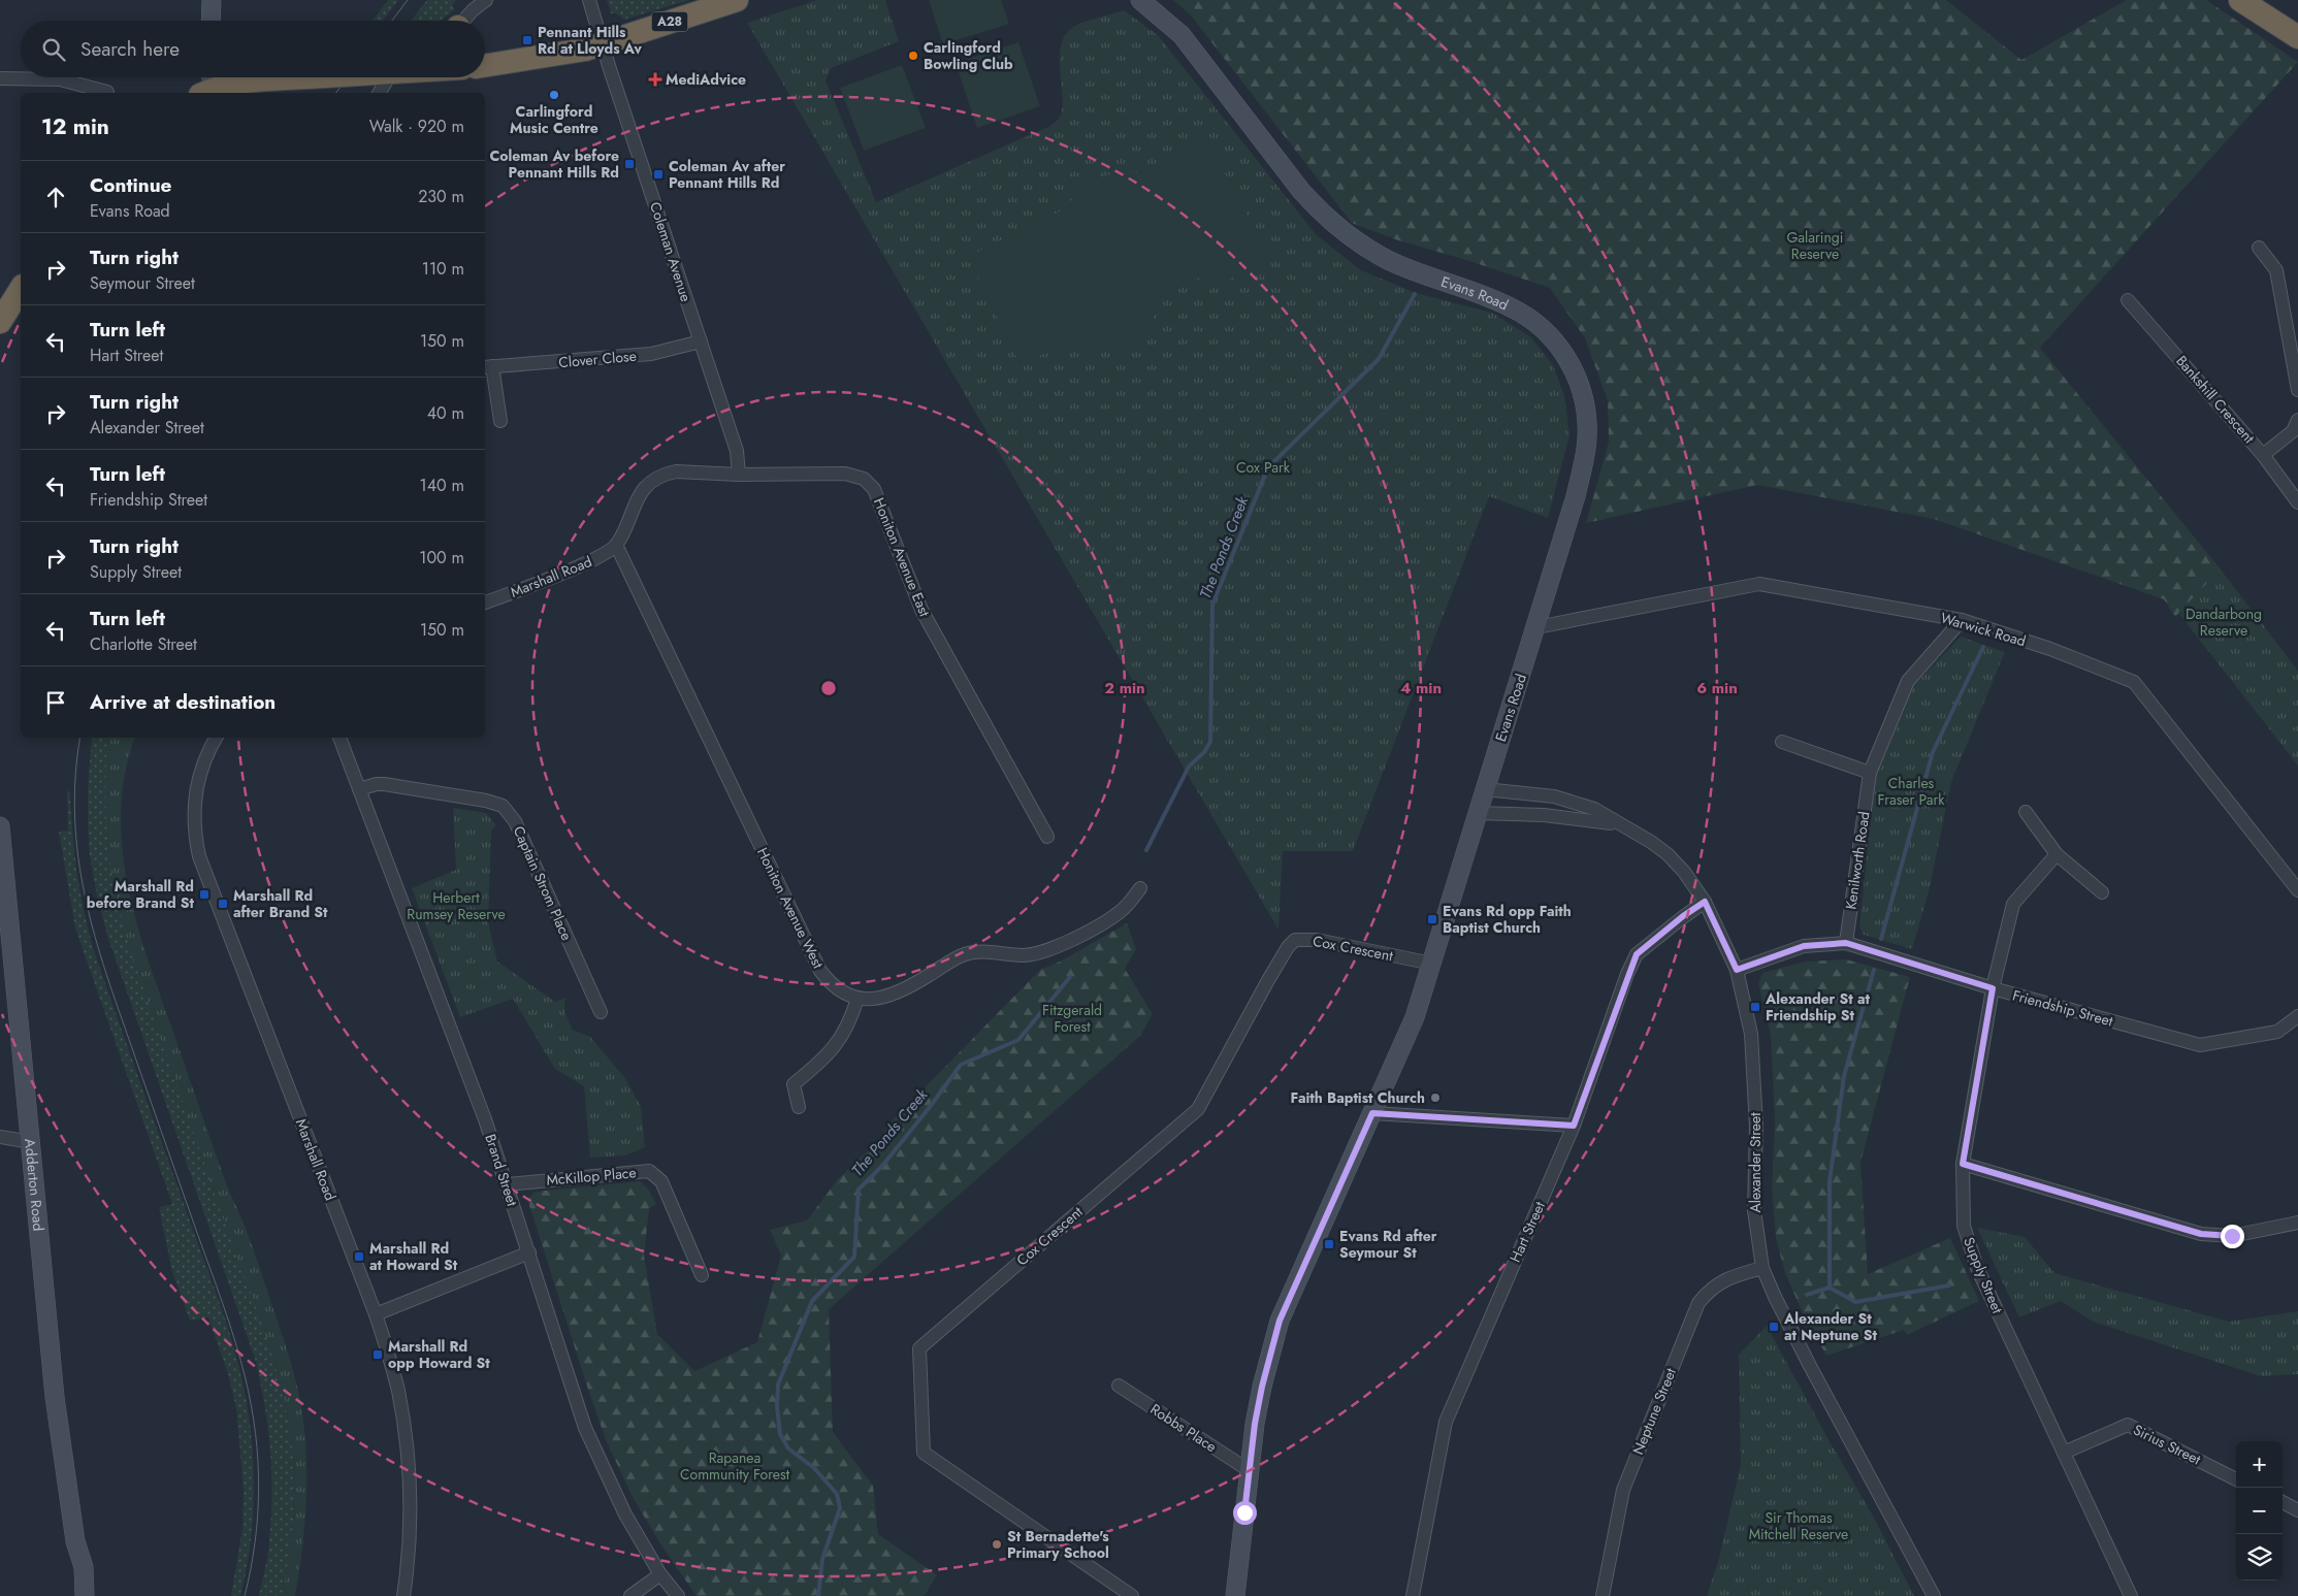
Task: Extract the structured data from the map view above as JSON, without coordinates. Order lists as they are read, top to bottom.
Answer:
{
  "streets": {
    "highway": ["A28"],
    "street": [
      "Coleman Avenue",
      "Evans Road",
      "Clover Close",
      "Bankshill Crescent",
      "Honiton Avenue East",
      "Marshall Road",
      "Warwick Road",
      "Kenilworth Road",
      "Captain Strom Place",
      "Honiton Avenue West",
      "Cox Crescent",
      "Friendship Street",
      "Alexander Street",
      "Brand Street",
      "McKillop Place",
      "Adderton Road",
      "Hart Street",
      "Supply Street",
      "Neptune Street",
      "Robbs Place",
      "Sirius Street"
    ]
  },
  "crossings": [
    ["A28", "Coleman Avenue"],
    ["Coleman Avenue", "Clover Close"],
    ["Coleman Avenue", "Honiton Avenue East"],
    ["Evans Road", "Warwick Road"],
    ["Evans Road", "Cox Crescent"],
    ["Evans Road", "Alexander Street"],
    ["Evans Road", "Robbs Place"],
    ["Honiton Avenue East", "Marshall Road"],
    ["Honiton Avenue East", "Honiton Avenue West"],
    ["Marshall Road", "Honiton Avenue West"],
    ["Warwick Road", "Kenilworth Road"],
    ["Kenilworth Road", "Friendship Street"],
    ["Captain Strom Place", "Brand Street"],
    ["Friendship Street", "Alexander Street"],
    ["Friendship Street", "Supply Street"],
    ["Alexander Street", "Hart Street"],
    ["Alexander Street", "Neptune Street"],
    ["Brand Street", "McKillop Place"],
    ["Supply Street", "Sirius Street"]
  ],
  "water": ["The Ponds Creek"],
  "parks": [
    "Galaringi Reserve",
    "Cox Park",
    "Dandarbong Reserve",
    "Charles Fraser Park",
    "Herbert Rumsey Reserve",
    "Fitzgerald Forest",
    "Rapanea Community Forest",
    "Sir Thomas Mitchell Reserve"
  ],
  "places": {
    "transit": [
      "Pennant Hills Rd at Lloyds Av",
      "Coleman Av before Pennant Hills Rd",
      "Coleman Av after Pennant Hills Rd",
      "Marshall Rd before Brand St",
      "Marshall Rd after Brand St",
      "Evans Rd opp Faith Baptist Church",
      "Alexander St at Friendship St",
      "Evans Rd after Seymour St",
      "Marshall Rd at Howard St",
      "Alexander St at Neptune St",
      "Marshall Rd opp Howard St"
    ],
    "other": [
      "Carlingford Bowling Club",
      "Carlingford Music Centre",
      "Faith Baptist Church",
      "St Bernadette's Primary School"
    ],
    "health": ["MediAdvice"]
  },
  "page": {
    "search": "Search here",
    "heading": ["12 min", "Walk · 920 m"],
    "list": [
      ["Continue", "Evans Road", "230 m"],
      ["Turn right", "Seymour Street", "110 m"],
      ["Turn left", "Hart Street", "150 m"],
      ["Turn right", "Alexander Street", "40 m"],
      ["Turn left", "Friendship Street", "140 m"],
      ["Turn right", "Supply Street", "100 m"],
      ["Turn left", "Charlotte Street", "150 m"],
      "Arrive at destination"
    ],
    "map_buttons": ["+", "−"]
  },
  "rings": ["2 min", "4 min", "6 min"]
}
